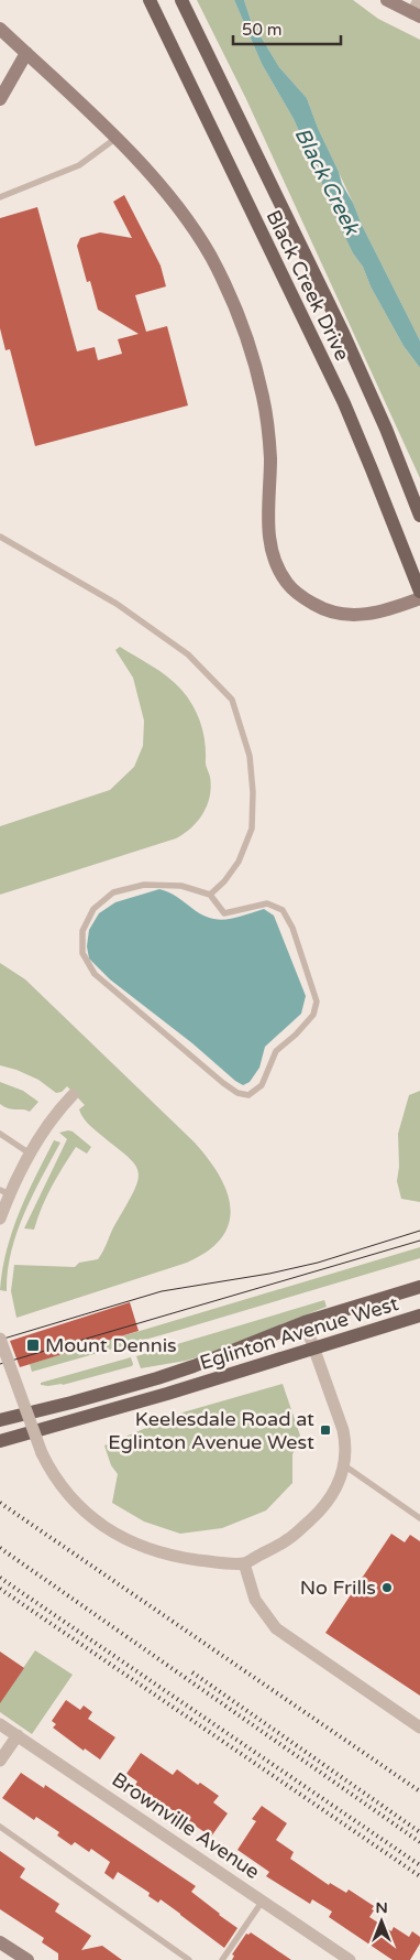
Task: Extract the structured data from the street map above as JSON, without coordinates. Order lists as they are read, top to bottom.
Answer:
{
  "streets": {
    "main road": ["Black Creek Drive", "Eglinton Avenue West"],
    "street": ["Brownville Avenue"]
  },
  "water": ["Black Creek"],
  "places": {
    "transit": ["Mount Dennis", "Keelesdale Road at Eglinton Avenue West"],
    "other": ["No Frills"]
  },
  "scale_bar": "50 m",
  "north": "top"
}
